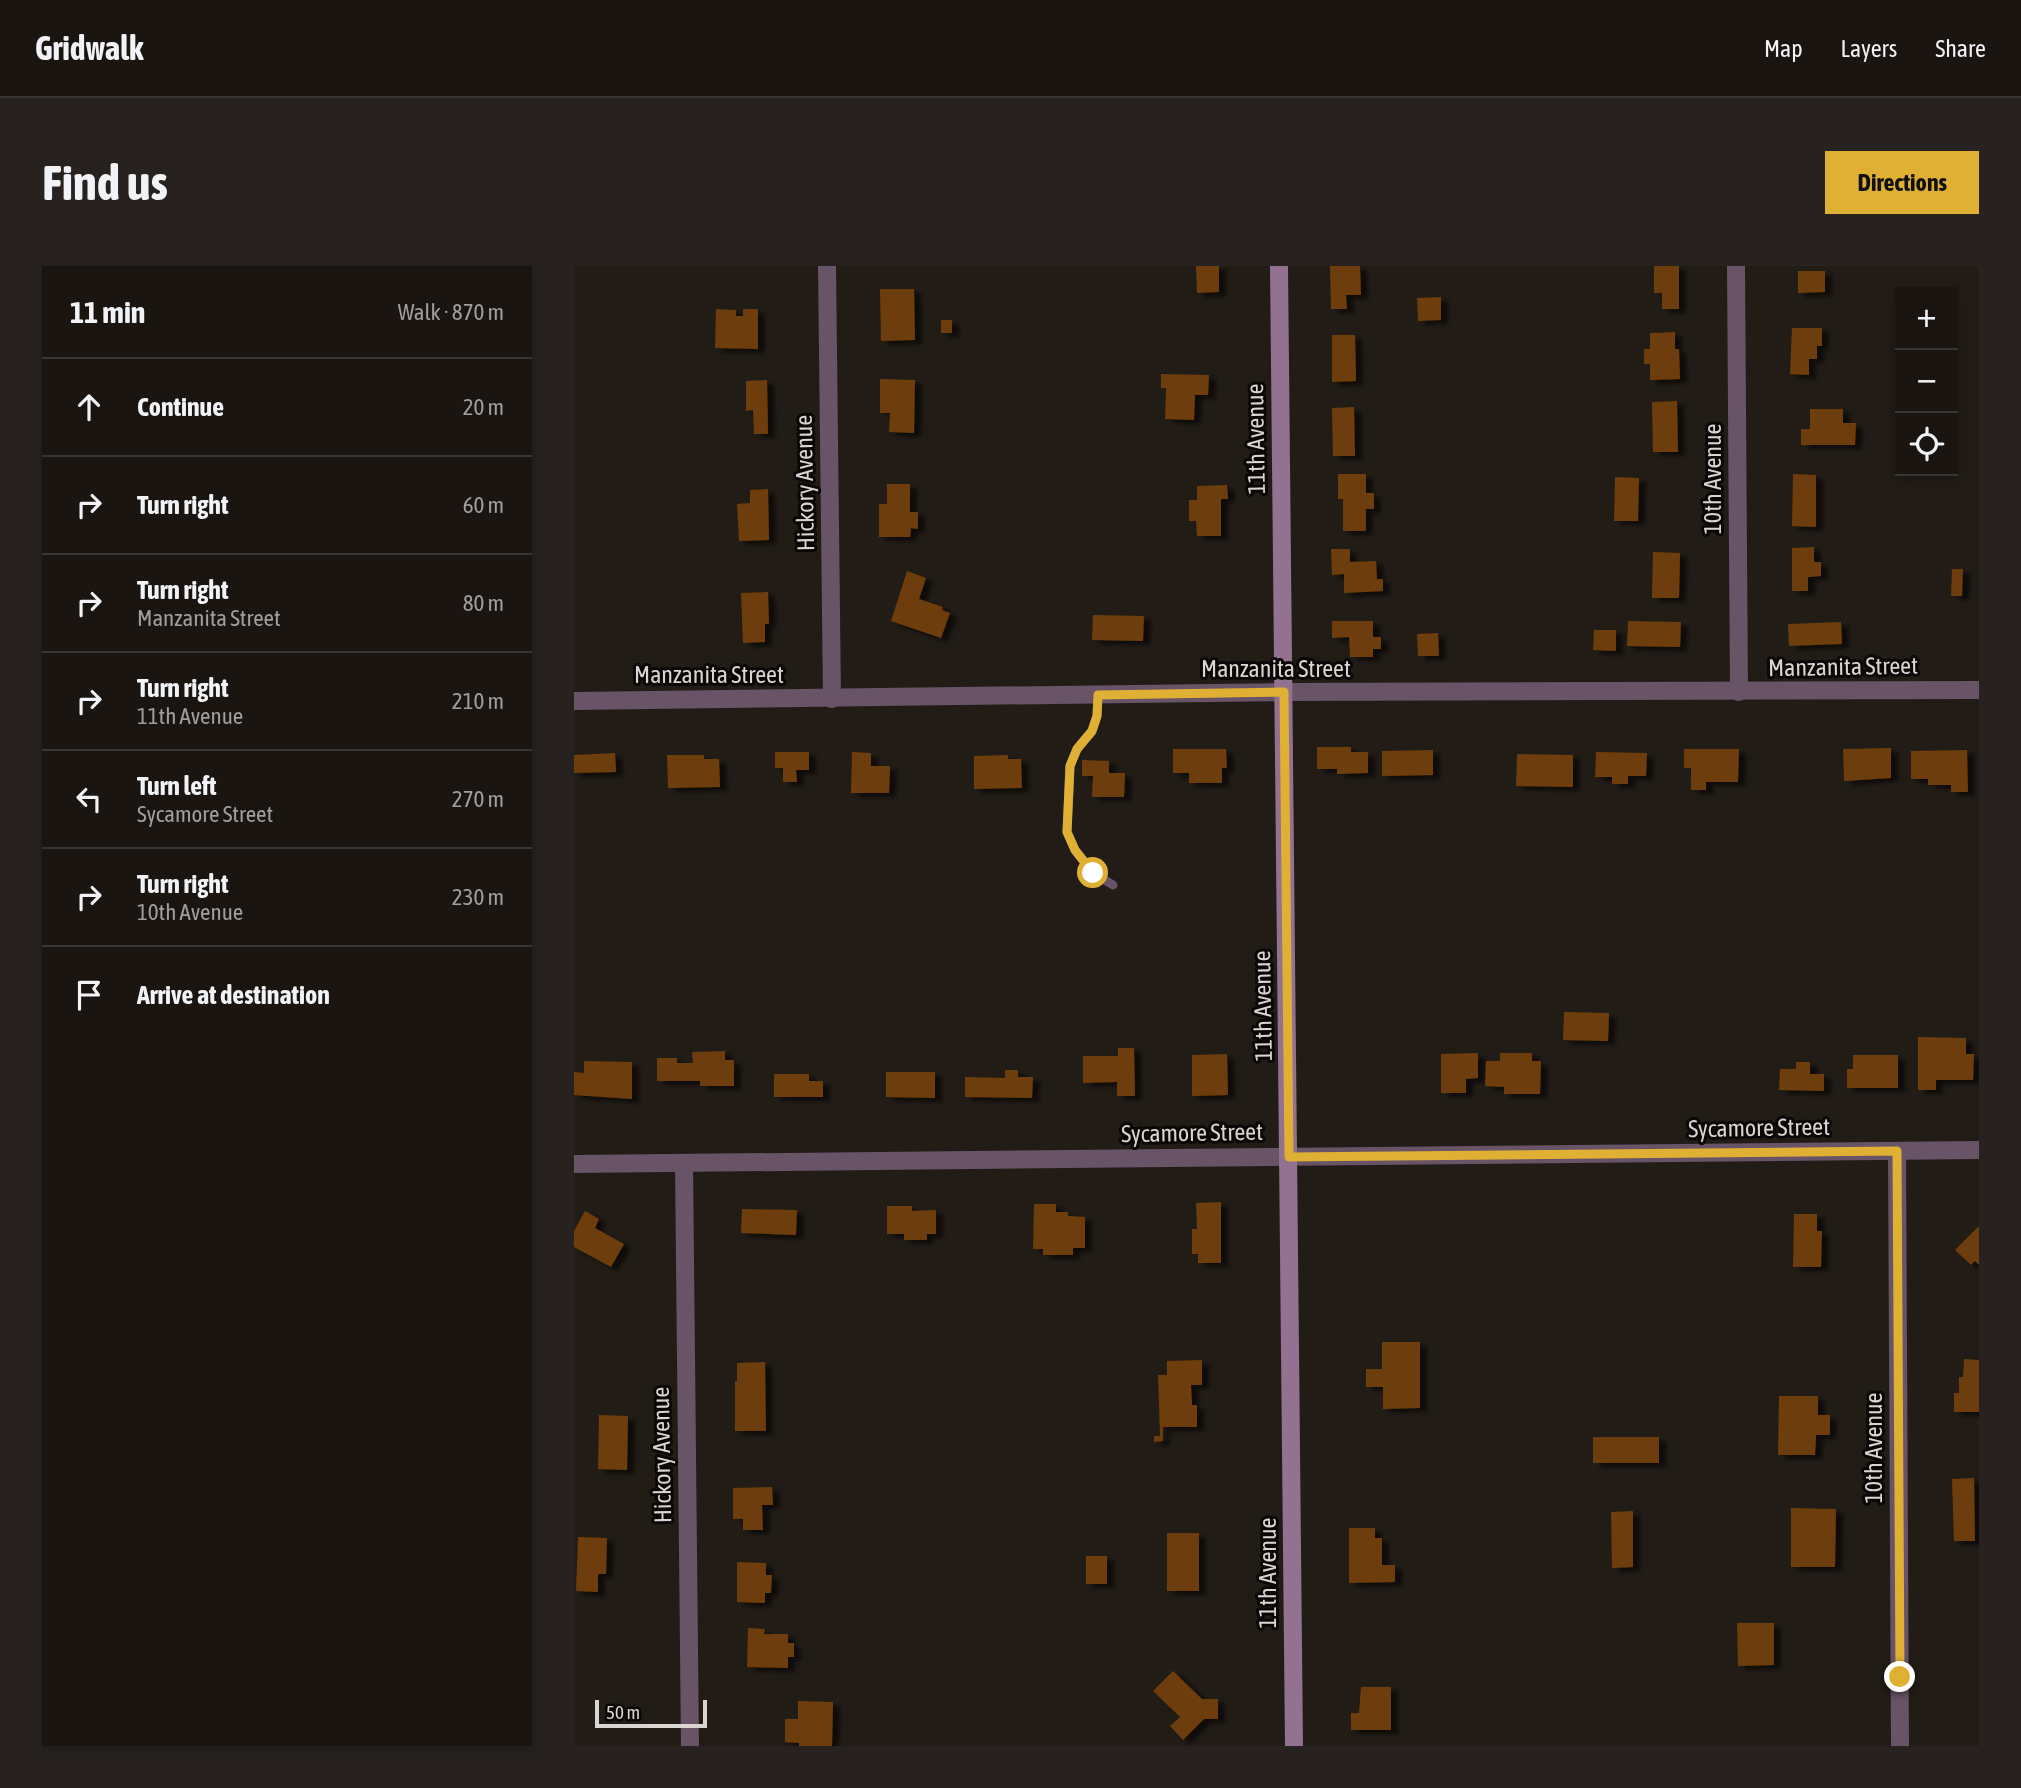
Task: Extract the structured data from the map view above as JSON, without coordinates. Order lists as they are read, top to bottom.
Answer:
{
  "streets": {
    "main road": ["11th Avenue"],
    "street": [
      "10th Avenue",
      "Hickory Avenue",
      "Manzanita Street",
      "Sycamore Street"
    ]
  },
  "crossings": [
    ["11th Avenue", "Manzanita Street"],
    ["11th Avenue", "Sycamore Street"],
    ["10th Avenue", "Manzanita Street"],
    ["10th Avenue", "Sycamore Street"],
    ["Hickory Avenue", "Manzanita Street"],
    ["Hickory Avenue", "Sycamore Street"]
  ],
  "scale_bar": "50 m",
  "page": {
    "header": "Gridwalk",
    "nav": ["Map", "Layers", "Share"],
    "buttons": "Directions",
    "title": "Find us",
    "heading": ["11 min", "Walk · 870 m"],
    "map_buttons": ["+", "−"],
    "list": [
      ["Continue", "20 m"],
      ["Turn right", "60 m"],
      ["Turn right", "Manzanita Street", "80 m"],
      ["Turn right", "11th Avenue", "210 m"],
      ["Turn left", "Sycamore Street", "270 m"],
      ["Turn right", "10th Avenue", "230 m"],
      "Arrive at destination"
    ],
    "scale": "50 m"
  }
}
